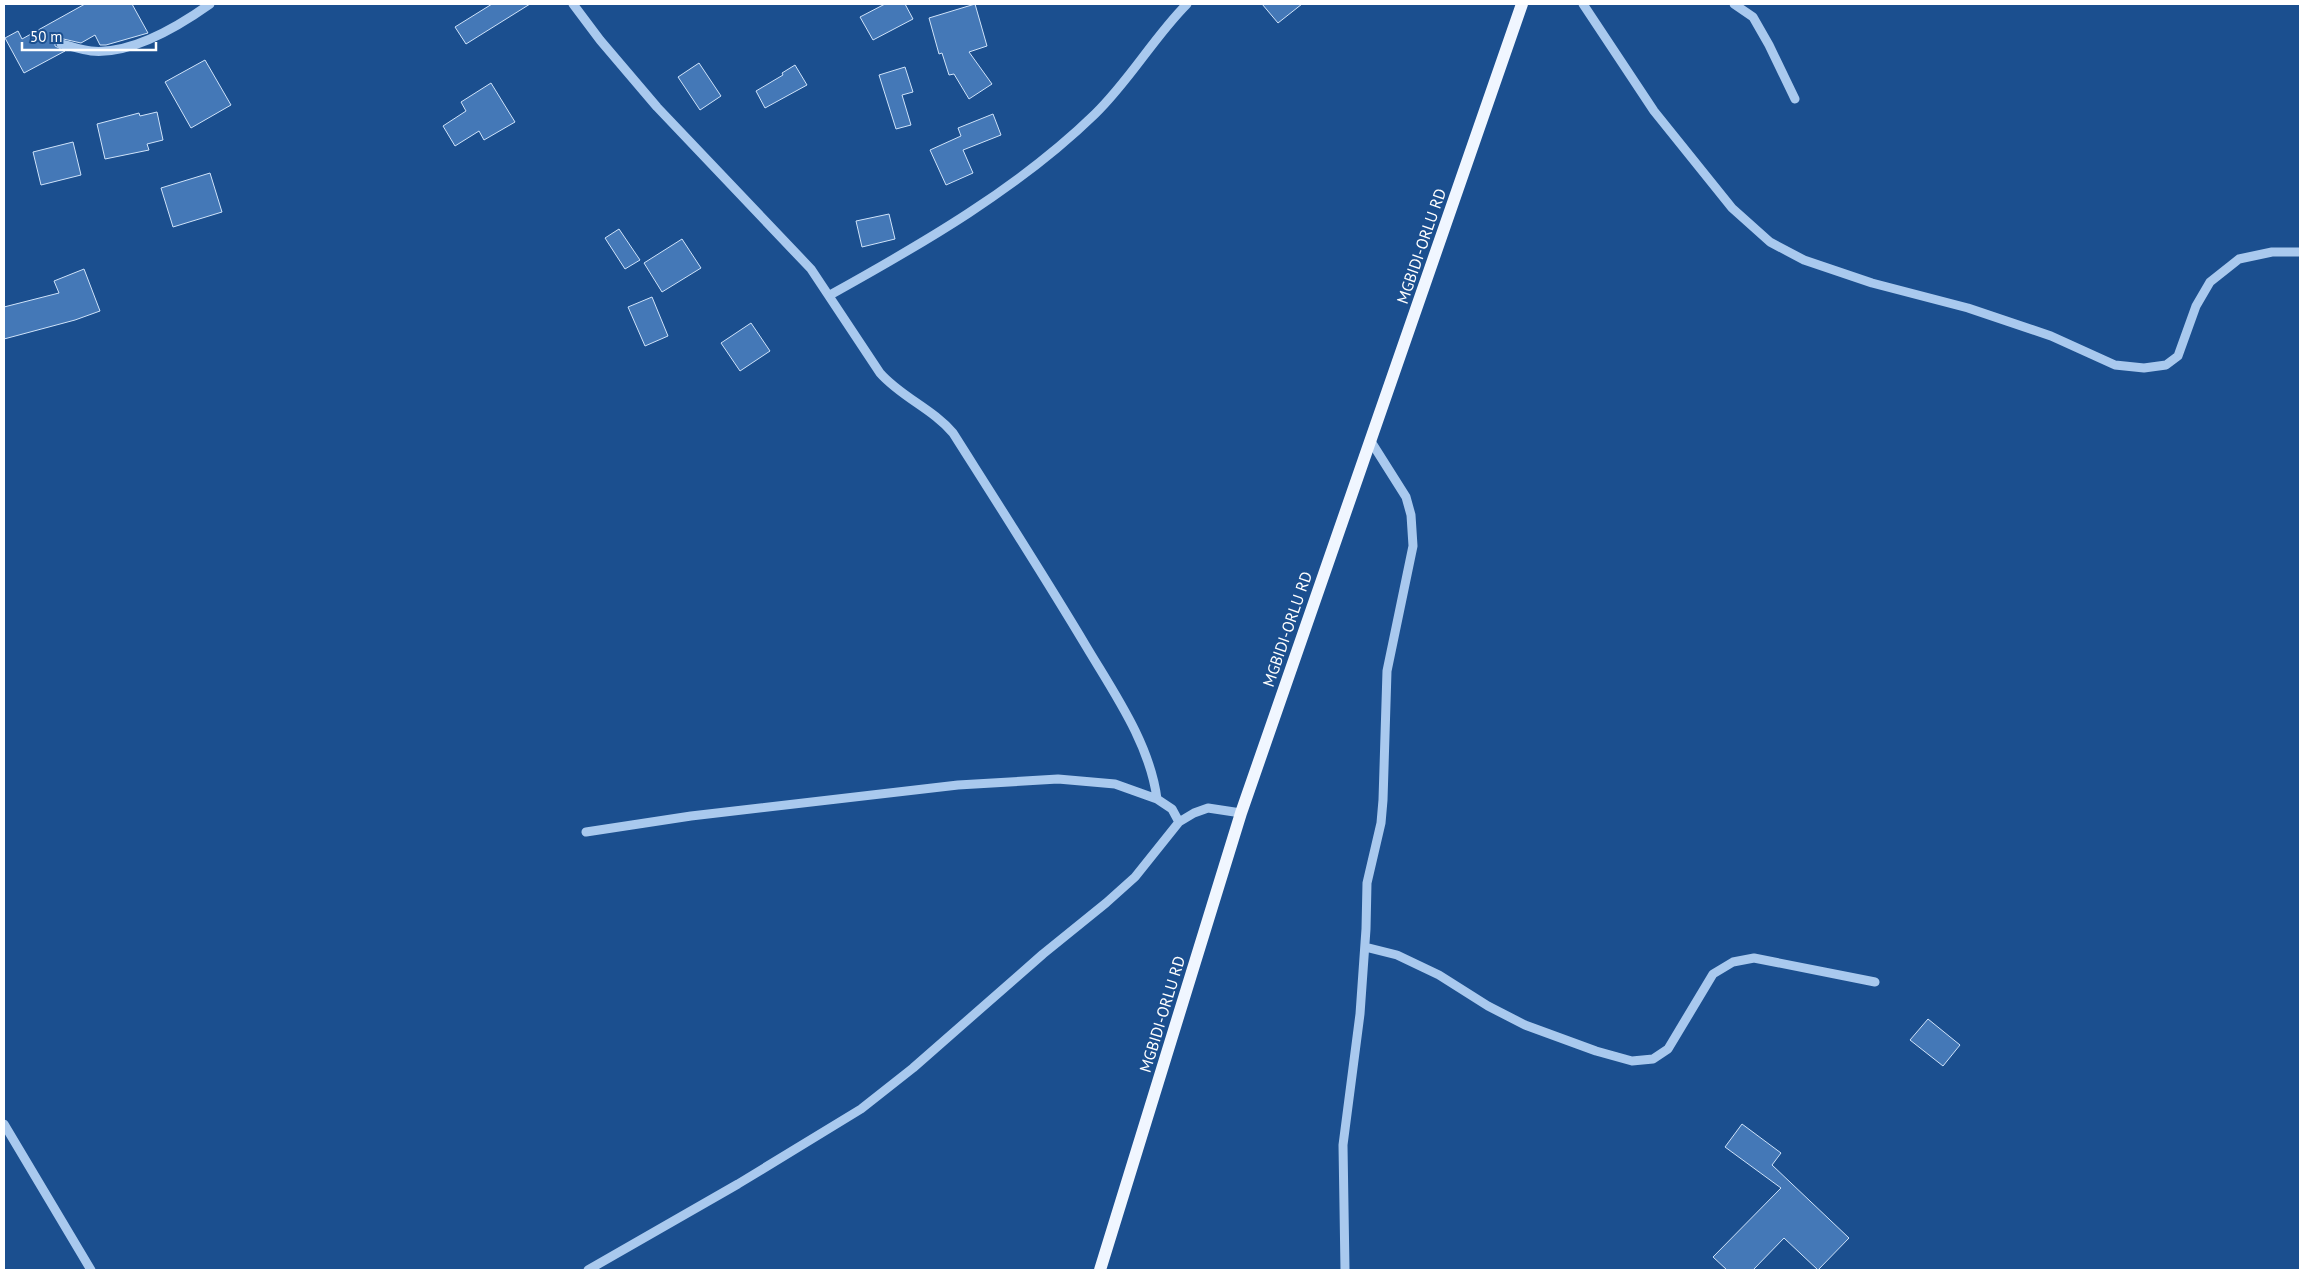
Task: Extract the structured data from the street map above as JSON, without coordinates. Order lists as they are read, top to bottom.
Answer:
{
  "streets": {
    "main road": ["MGBIDI-ORLU RD"]
  },
  "scale_bar": "50 m"
}
